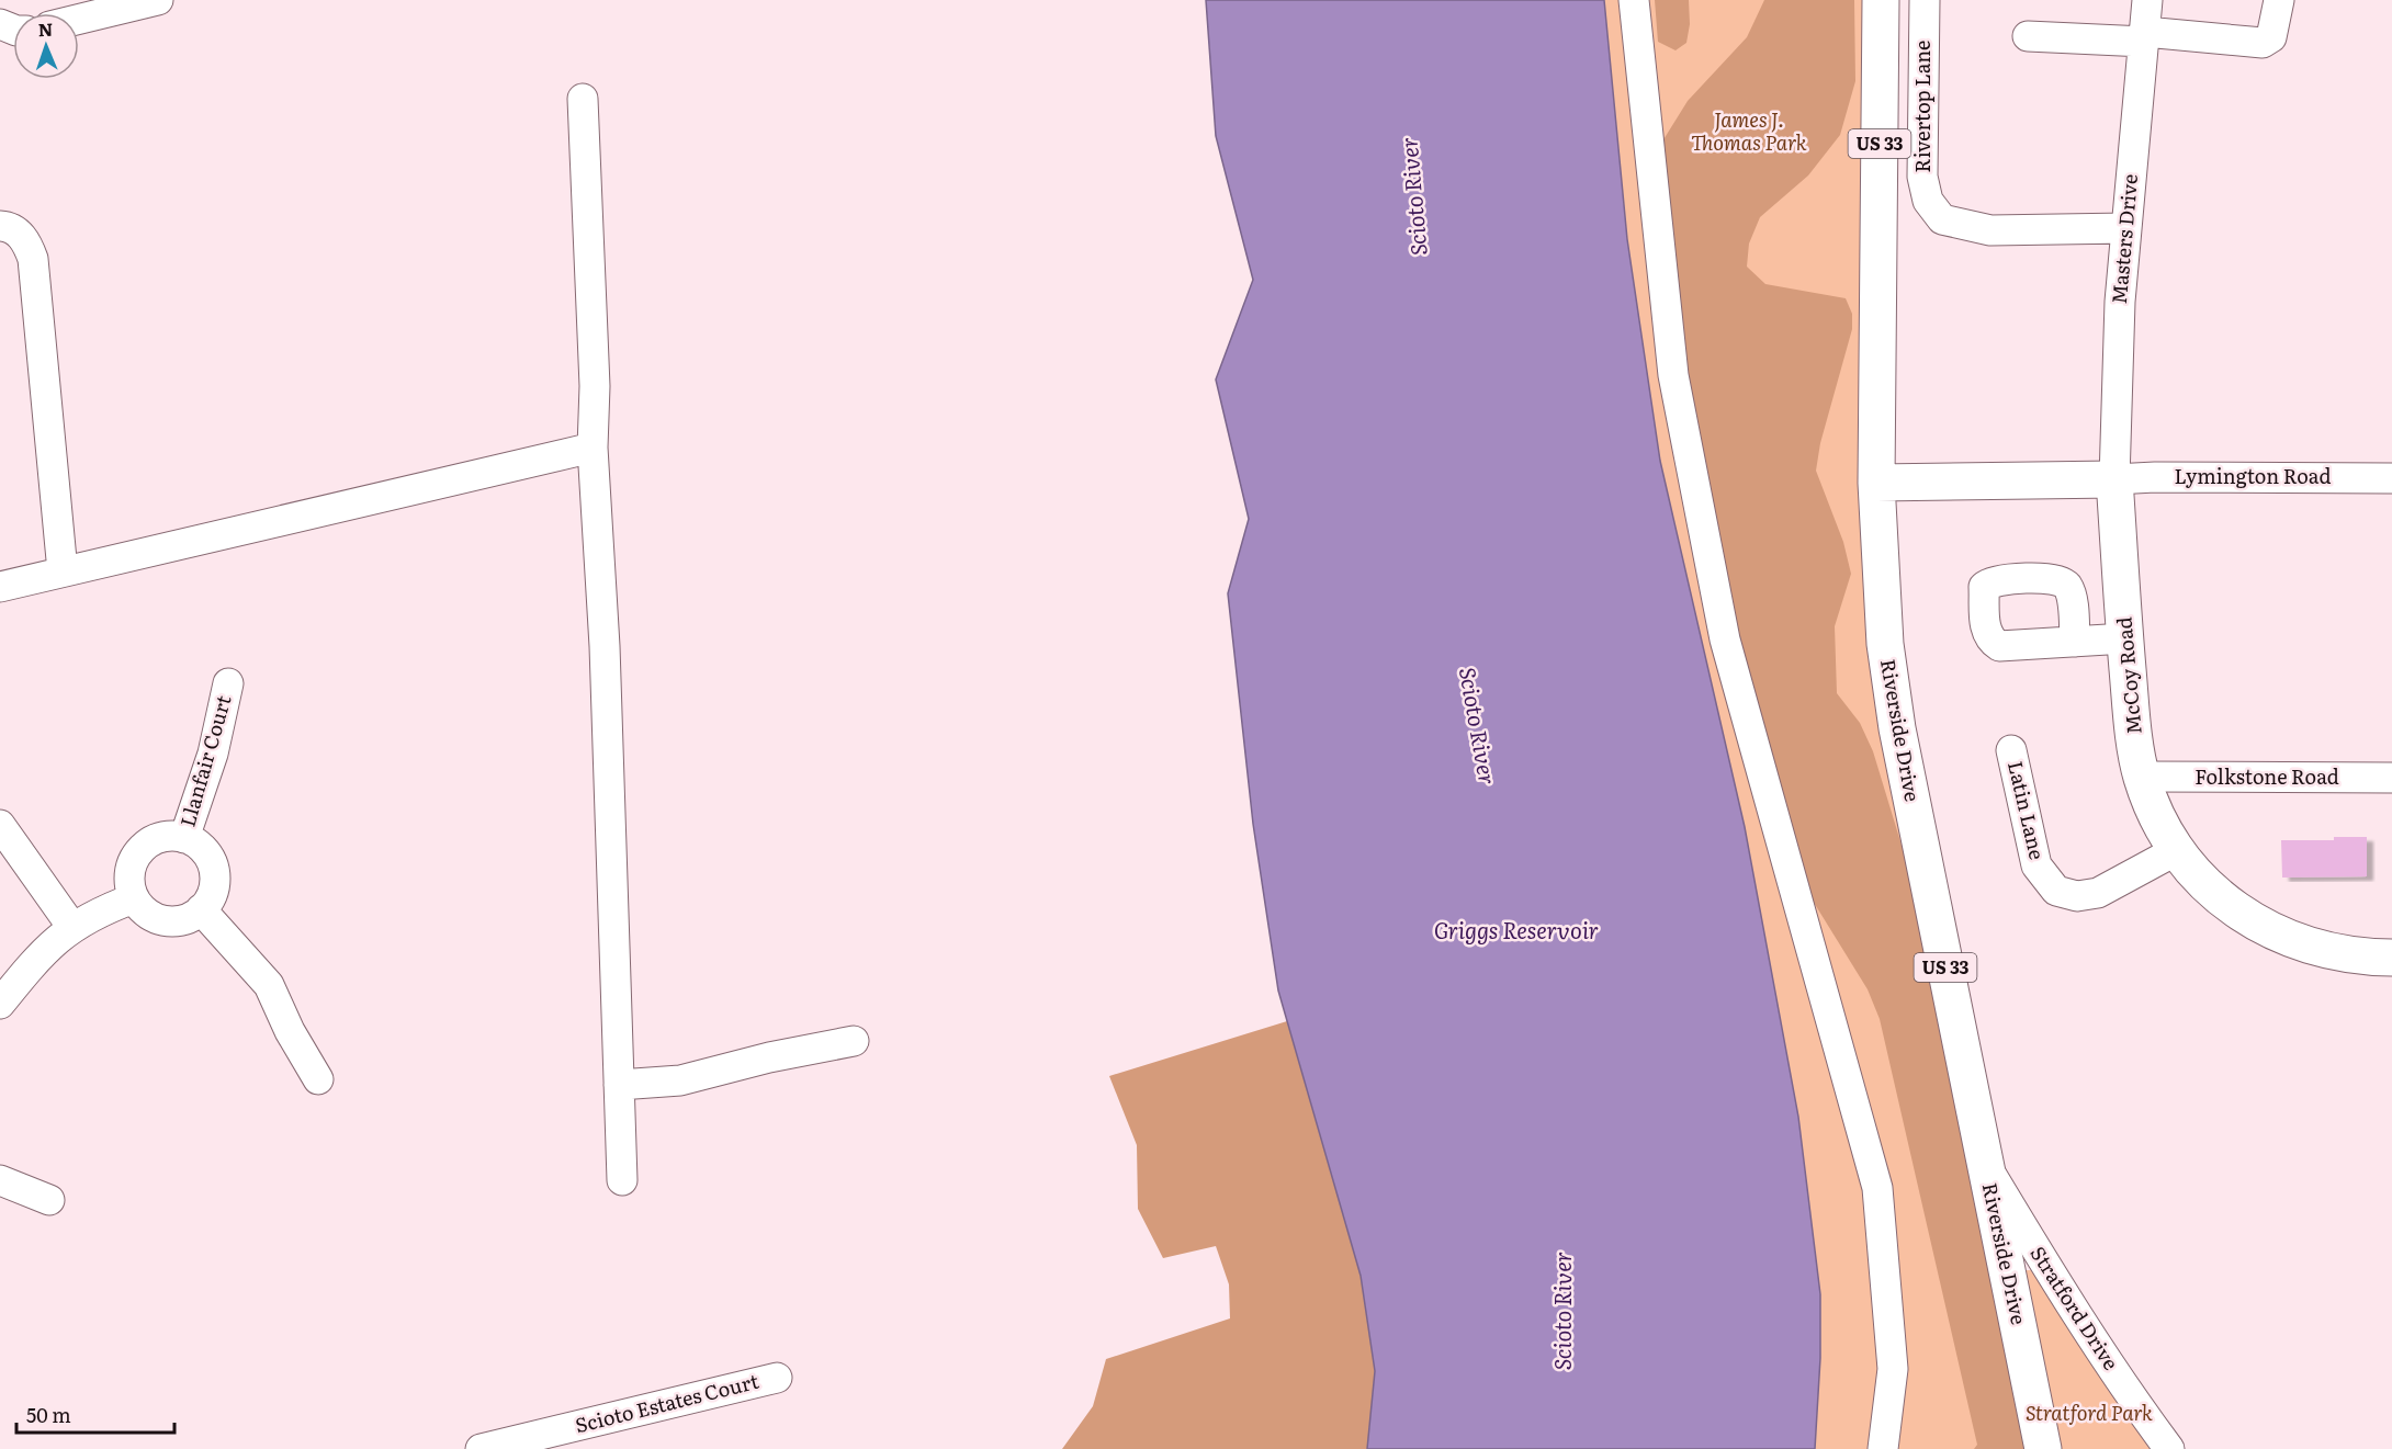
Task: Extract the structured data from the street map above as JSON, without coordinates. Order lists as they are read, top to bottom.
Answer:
{
  "streets": {
    "main road": ["US 33", "McCoy Road", "Riverside Drive"],
    "street": [
      "Rivertop Lane",
      "Masters Drive",
      "Lymington Road",
      "Llanfair Court",
      "Folkstone Road",
      "Latin Lane",
      "Stratford Drive",
      "Scioto Estates Court"
    ]
  },
  "crossings": [
    ["Rivertop Lane", "Masters Drive"],
    ["Masters Drive", "Lymington Road"],
    ["Masters Drive", "McCoy Road"],
    ["Lymington Road", "McCoy Road"],
    ["McCoy Road", "Folkstone Road"],
    ["McCoy Road", "Latin Lane"],
    ["Riverside Drive", "Stratford Drive"]
  ],
  "water": ["Scioto River", "Griggs Reservoir"],
  "parks": ["James J. Thomas Park", "Stratford Park"],
  "scale_bar": "50 m",
  "north": "top"
}
